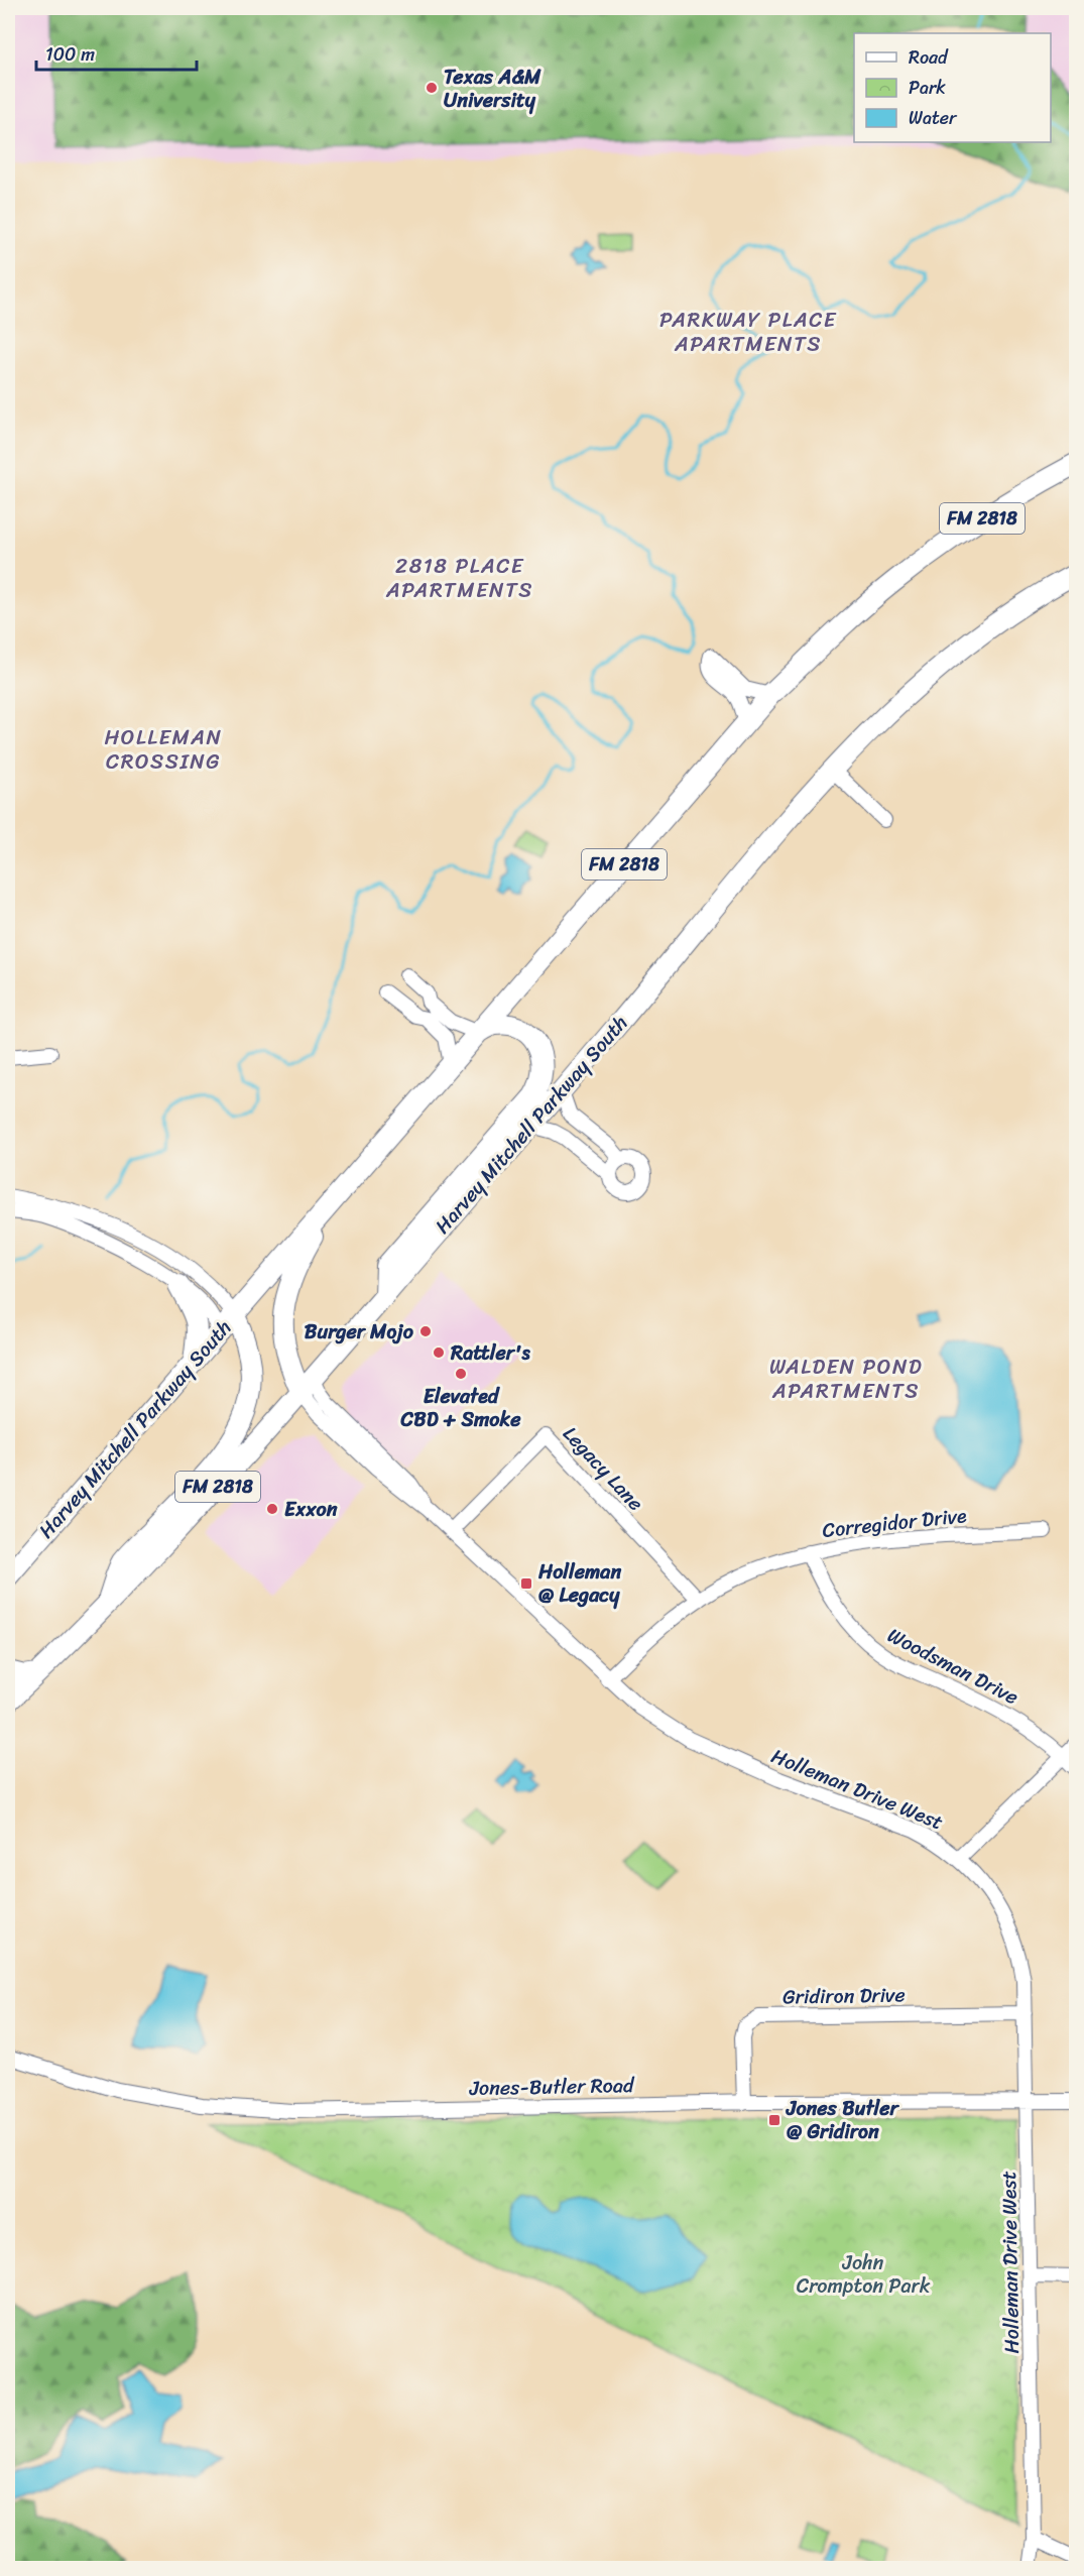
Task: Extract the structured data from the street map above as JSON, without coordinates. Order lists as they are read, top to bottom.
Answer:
{
  "streets": {
    "highway": ["FM 2818", "Harvey Mitchell Parkway South"],
    "street": [
      "Legacy Lane",
      "Corregidor Drive",
      "Woodsman Drive",
      "Holleman Drive West",
      "Gridiron Drive",
      "Jones-Butler Road"
    ]
  },
  "crossings": [
    ["Harvey Mitchell Parkway South", "Holleman Drive West"],
    ["Legacy Lane", "Corregidor Drive"],
    ["Legacy Lane", "Holleman Drive West"],
    ["Corregidor Drive", "Woodsman Drive"],
    ["Corregidor Drive", "Holleman Drive West"],
    ["Holleman Drive West", "Gridiron Drive"],
    ["Holleman Drive West", "Jones-Butler Road"],
    ["Gridiron Drive", "Jones-Butler Road"]
  ],
  "districts": [
    "PARKWAY PLACE APARTMENTS",
    "2818 PLACE APARTMENTS",
    "HOLLEMAN CROSSING",
    "WALDEN POND APARTMENTS"
  ],
  "parks": ["John Crompton Park"],
  "places": {
    "other": [
      "Texas A&M University",
      "Burger Mojo",
      "Rattler's",
      "Elevated CBD + Smoke",
      "Exxon"
    ],
    "transit": ["Holleman @ Legacy", "Jones Butler @ Gridiron"]
  },
  "legend": ["Road", "Park", "Water"],
  "scale_bar": "100 m"
}
